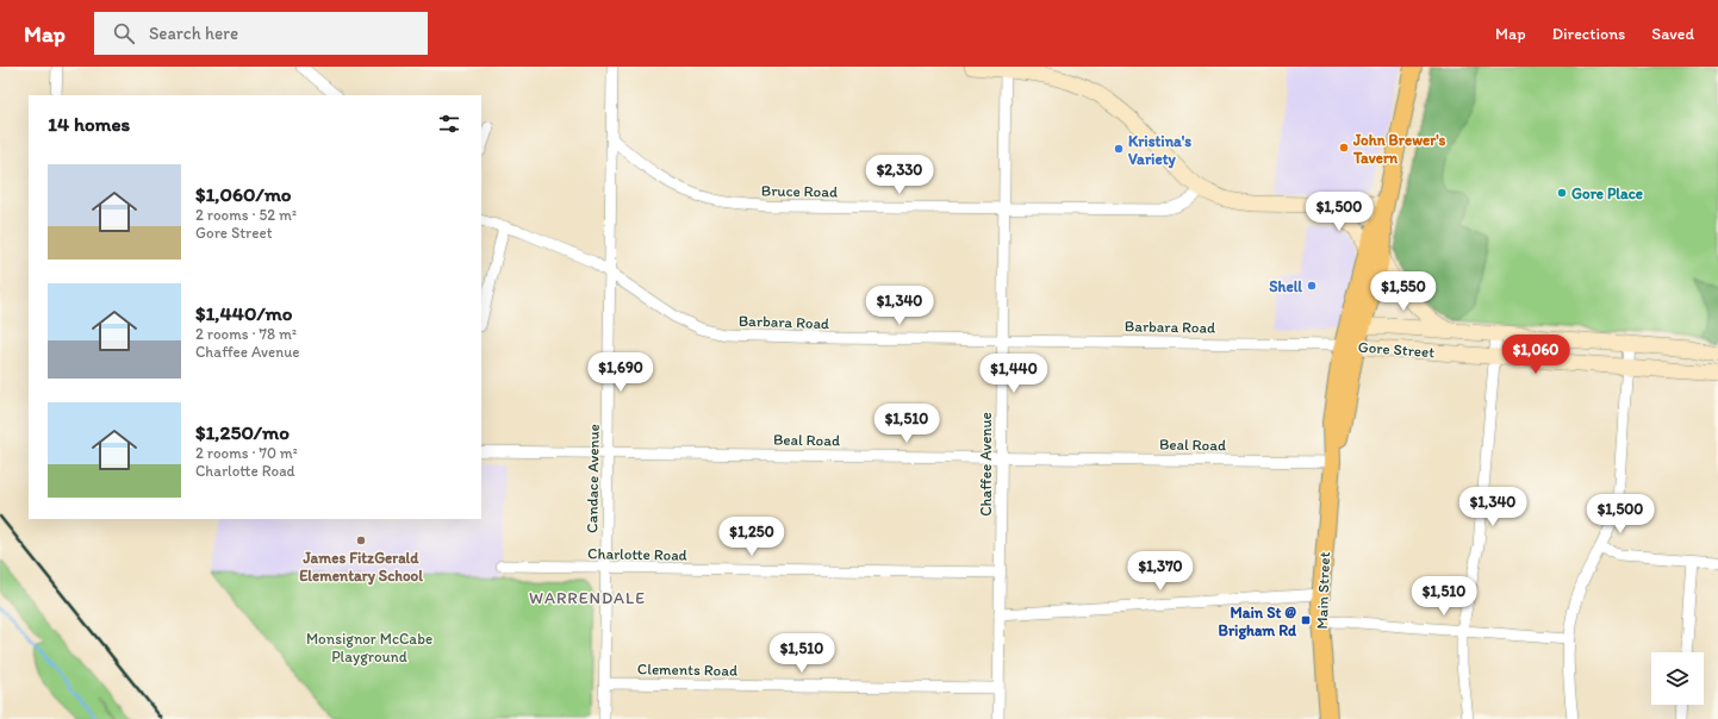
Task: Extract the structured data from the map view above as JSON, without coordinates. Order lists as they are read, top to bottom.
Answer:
{
  "streets": {
    "main road": ["Main Street"],
    "street": [
      "Bruce Road",
      "Barbara Road",
      "Gore Street",
      "Beal Road",
      "Chaffee Avenue",
      "Candace Avenue",
      "Charlotte Road",
      "Clements Road"
    ]
  },
  "crossings": [
    ["Bruce Road", "Chaffee Avenue"],
    ["Bruce Road", "Candace Avenue"],
    ["Barbara Road", "Gore Street"],
    ["Barbara Road", "Chaffee Avenue"],
    ["Barbara Road", "Candace Avenue"],
    ["Barbara Road", "Main Street"],
    ["Gore Street", "Main Street"],
    ["Beal Road", "Chaffee Avenue"],
    ["Beal Road", "Candace Avenue"],
    ["Beal Road", "Main Street"],
    ["Chaffee Avenue", "Charlotte Road"],
    ["Chaffee Avenue", "Clements Road"],
    ["Candace Avenue", "Charlotte Road"],
    ["Candace Avenue", "Clements Road"]
  ],
  "districts": ["WARRENDALE"],
  "parks": ["Monsignor McCabe Playground"],
  "places": {
    "other": [
      "John Brewer's Tavern",
      "Kristina's Variety",
      "Gore Place",
      "Shell",
      "James FitzGerald Elementary School"
    ],
    "transit": ["Main St @ Brigham Rd"]
  },
  "page": {
    "header": "Map",
    "search": "Search here",
    "nav": ["Map", "Directions", "Saved"],
    "heading": "14 homes",
    "list": [
      {
        "name": "$1,060/mo",
        "note": "2 rooms · 52 m² · Gore Street"
      },
      {
        "name": "$1,440/mo",
        "note": "2 rooms · 78 m² · Chaffee Avenue"
      },
      {
        "name": "$1,250/mo",
        "note": "2 rooms · 70 m² · Charlotte Road"
      }
    ],
    "price": [
      "$2,330",
      "$1,500",
      "$1,550",
      "$1,340",
      "$1,060",
      "$1,690",
      "$1,440",
      "$1,510",
      "$1,340",
      "$1,500",
      "$1,250",
      "$1,370",
      "$1,510",
      "$1,510"
    ]
  }
}
